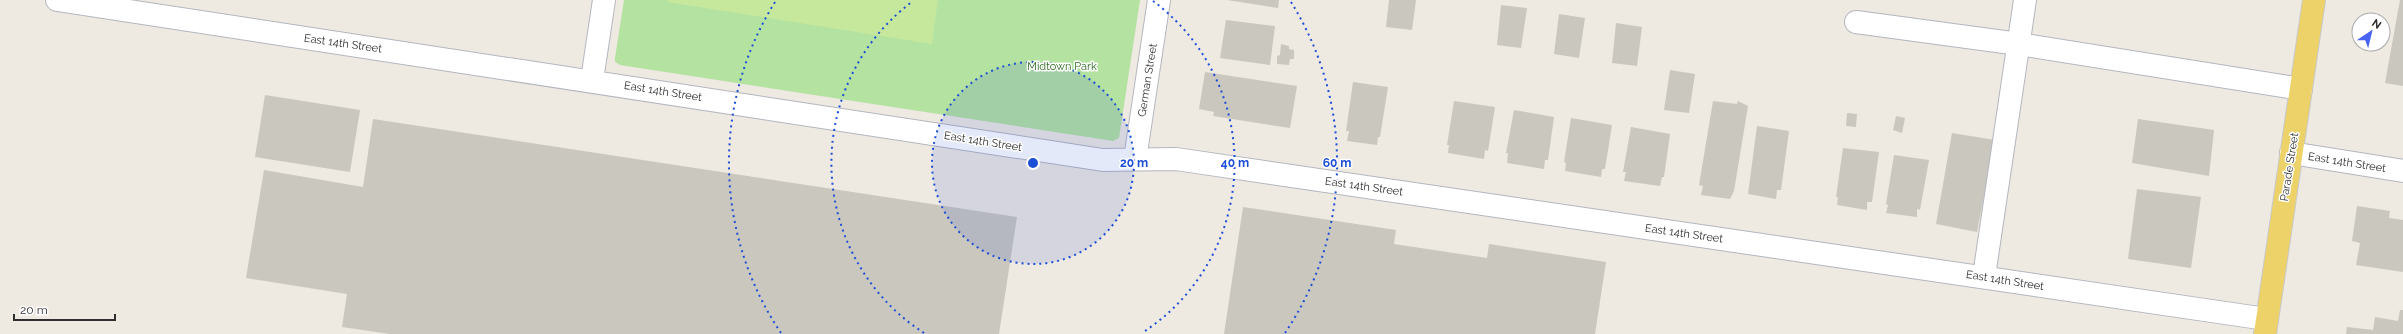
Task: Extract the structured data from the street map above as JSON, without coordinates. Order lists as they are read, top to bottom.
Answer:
{
  "streets": {
    "main road": ["Parade Street"],
    "street": ["East 14th Street", "German Street"]
  },
  "crossings": [
    ["East 14th Street", "German Street"],
    ["East 14th Street", "Parade Street"]
  ],
  "parks": ["Midtown Park"],
  "scale_bar": "20 m",
  "north": "top right",
  "rings": ["20 m", "40 m", "60 m"]
}
